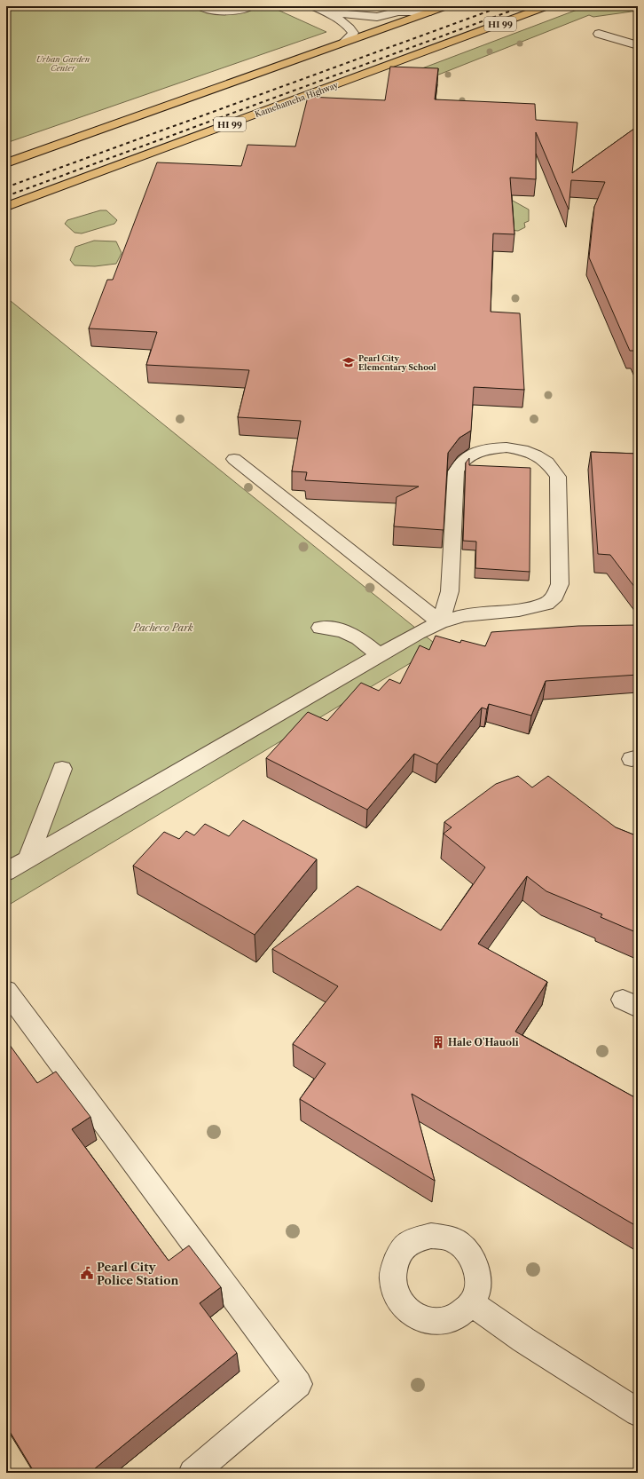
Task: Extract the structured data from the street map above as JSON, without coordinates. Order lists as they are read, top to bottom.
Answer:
{
  "streets": {
    "main road": ["HI 99", "Kamehameha Highway"]
  },
  "parks": ["Urban Garden Center", "Pacheco Park"],
  "places": {
    "school or university": ["Pearl City Elementary School"],
    "building": ["Hale O'Hauoli"],
    "public building": ["Pearl City Police Station"]
  }
}
